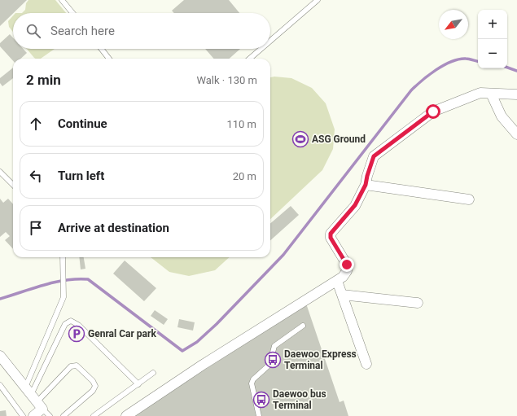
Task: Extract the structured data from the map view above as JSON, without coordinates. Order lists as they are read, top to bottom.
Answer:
{
  "places": {
    "sports": ["ASG Ground"],
    "parking": ["Genral Car park"],
    "bus stop": ["Daewoo Express Terminal", "Daewoo bus Terminal"]
  },
  "north": "bottom left",
  "page": {
    "map_buttons": ["+", "−"],
    "search": "Search here",
    "heading": ["2 min", "Walk · 130 m"],
    "list": [
      ["Continue", "110 m"],
      ["Turn left", "20 m"],
      "Arrive at destination"
    ]
  }
}
